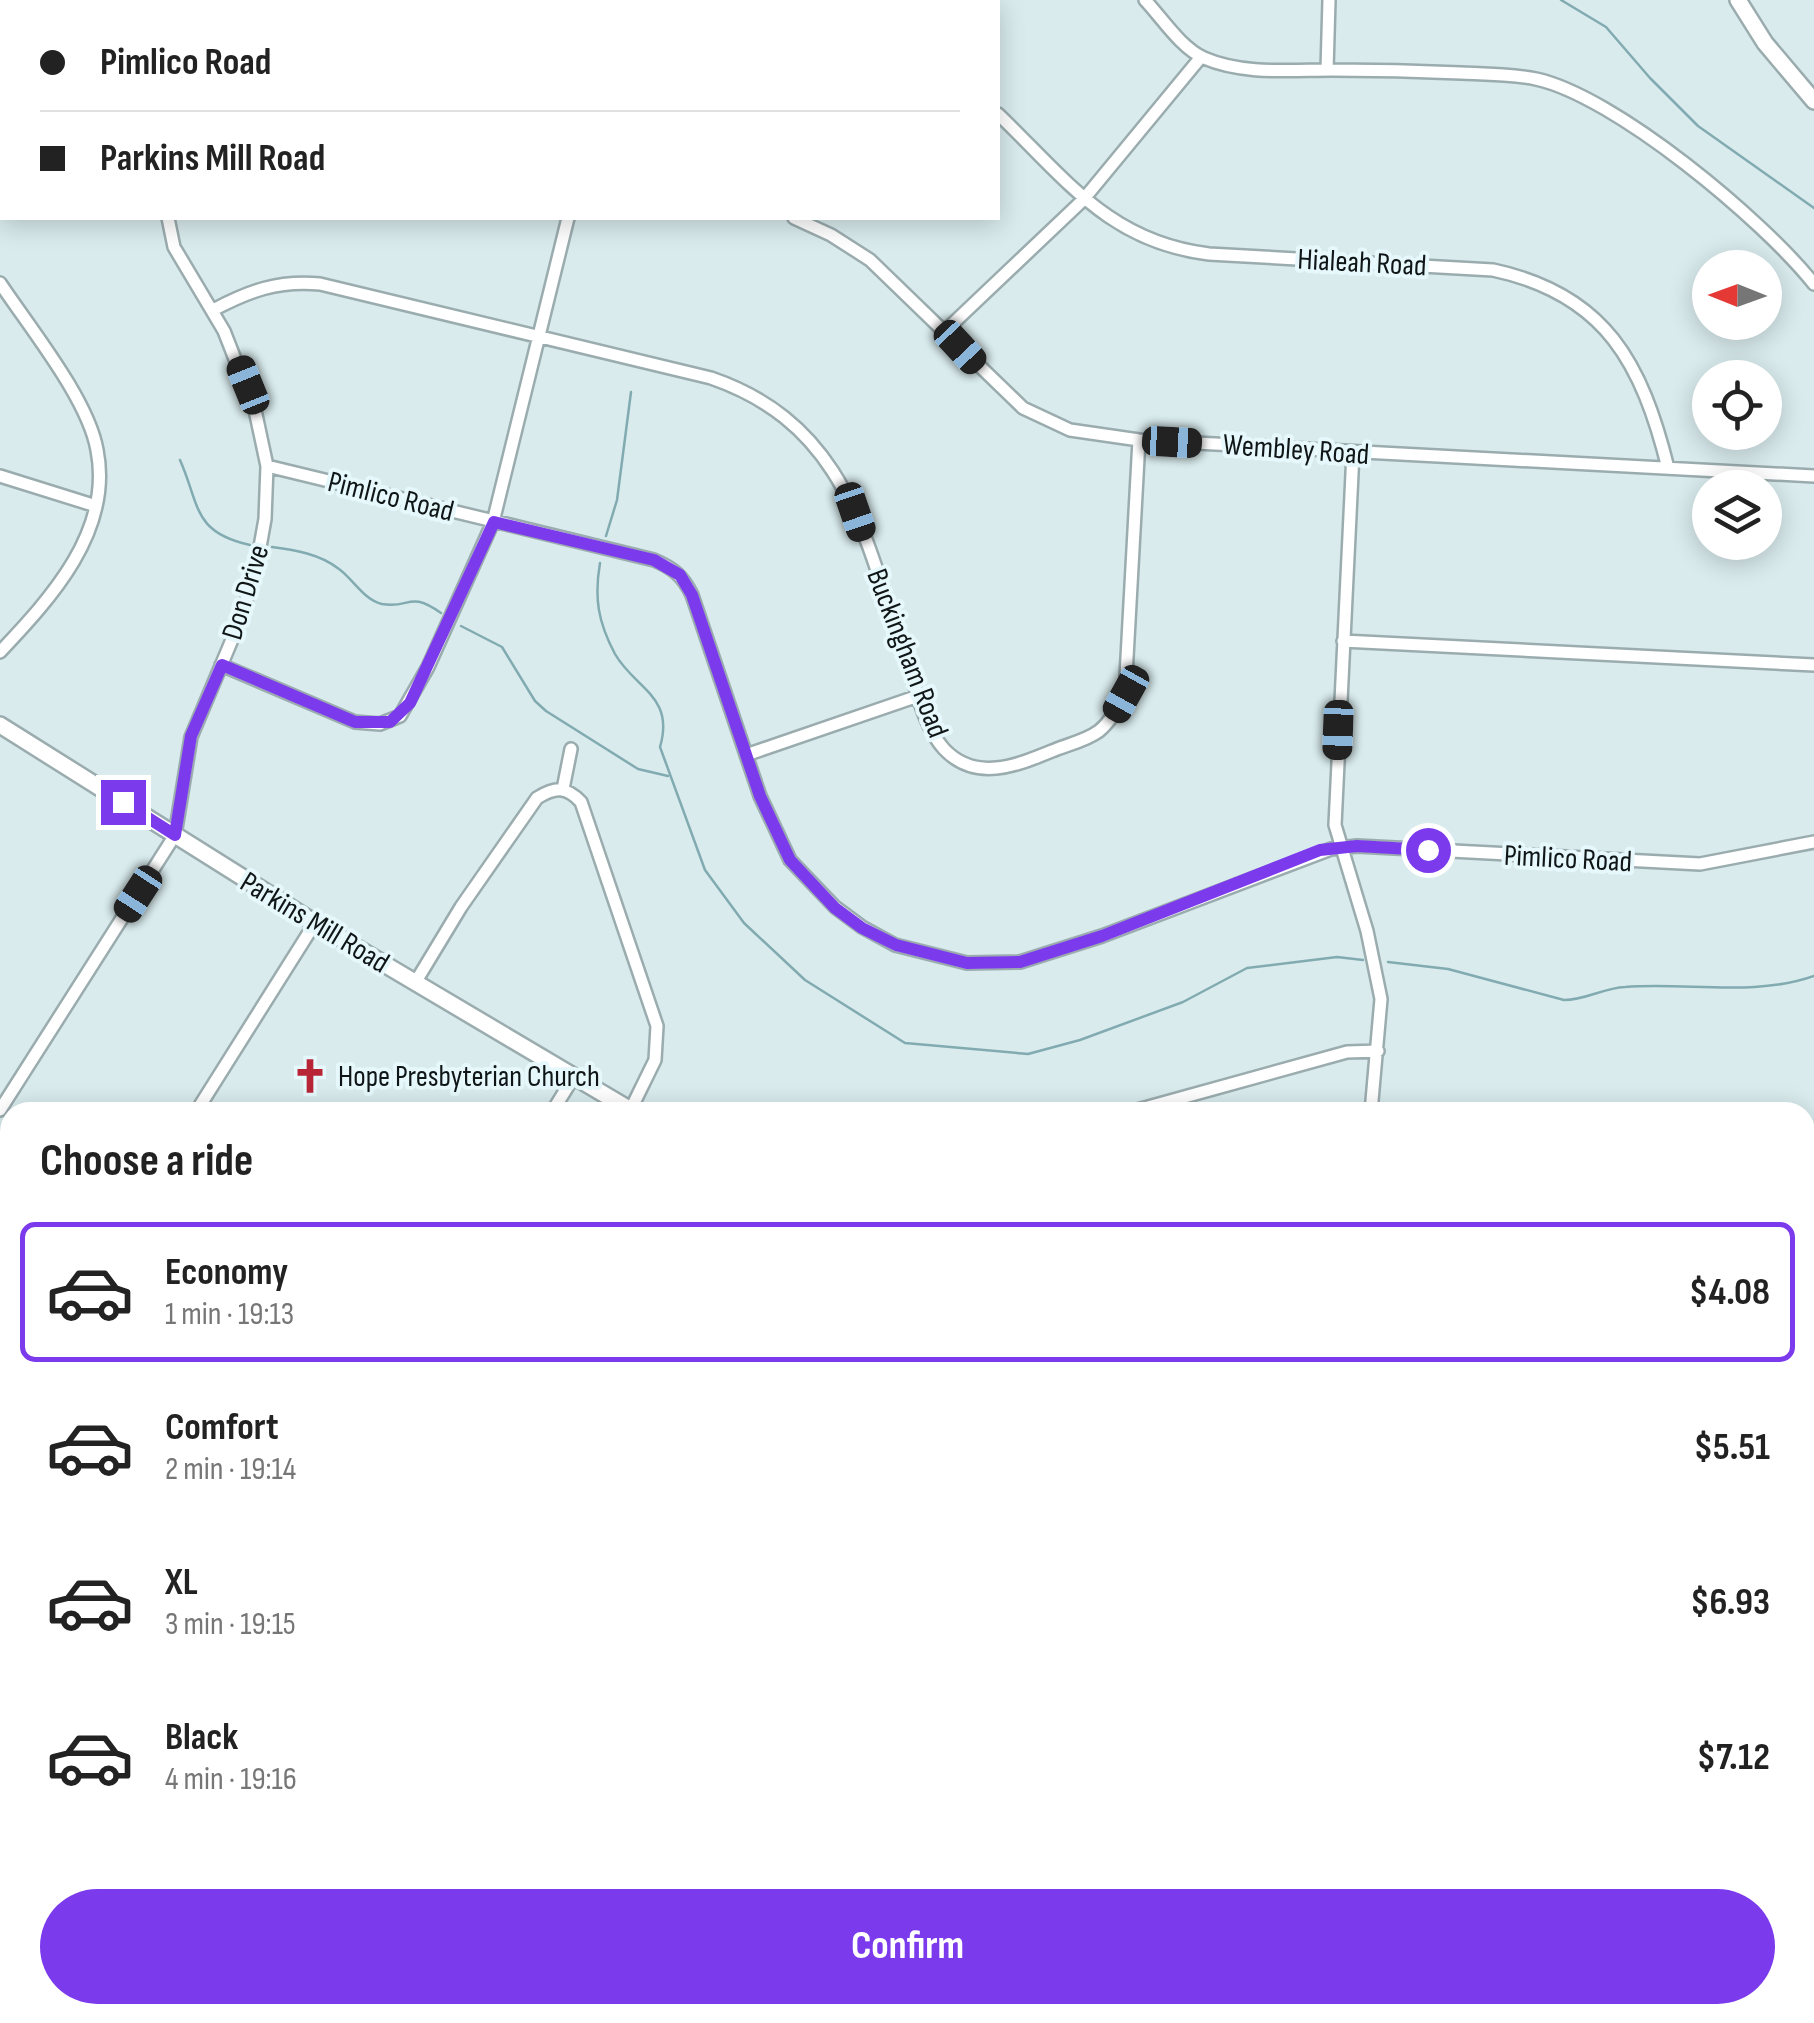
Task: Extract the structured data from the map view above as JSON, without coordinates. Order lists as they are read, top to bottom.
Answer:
{
  "streets": {
    "street": [
      "Hialeah Road",
      "Wembley Road",
      "Pimlico Road",
      "Don Drive",
      "Buckingham Road",
      "Parkins Mill Road"
    ]
  },
  "crossings": [
    ["Hialeah Road", "Wembley Road"],
    ["Wembley Road", "Buckingham Road"],
    ["Pimlico Road", "Don Drive"],
    ["Don Drive", "Buckingham Road"],
    ["Don Drive", "Parkins Mill Road"]
  ],
  "places": {
    "church": ["Hope Presbyterian Church"]
  },
  "north": "left",
  "page": {
    "banner": ["Pimlico Road", "Parkins Mill Road"],
    "heading": "Choose a ride",
    "list": [
      {
        "name": "Economy",
        "note": "1 min · 19:13",
        "value": "$4.08"
      },
      {
        "name": "Comfort",
        "note": "2 min · 19:14",
        "value": "$5.51"
      },
      {
        "name": "XL",
        "note": "3 min · 19:15",
        "value": "$6.93"
      },
      {
        "name": "Black",
        "note": "4 min · 19:16",
        "value": "$7.12"
      }
    ],
    "buttons": "Confirm"
  }
}
